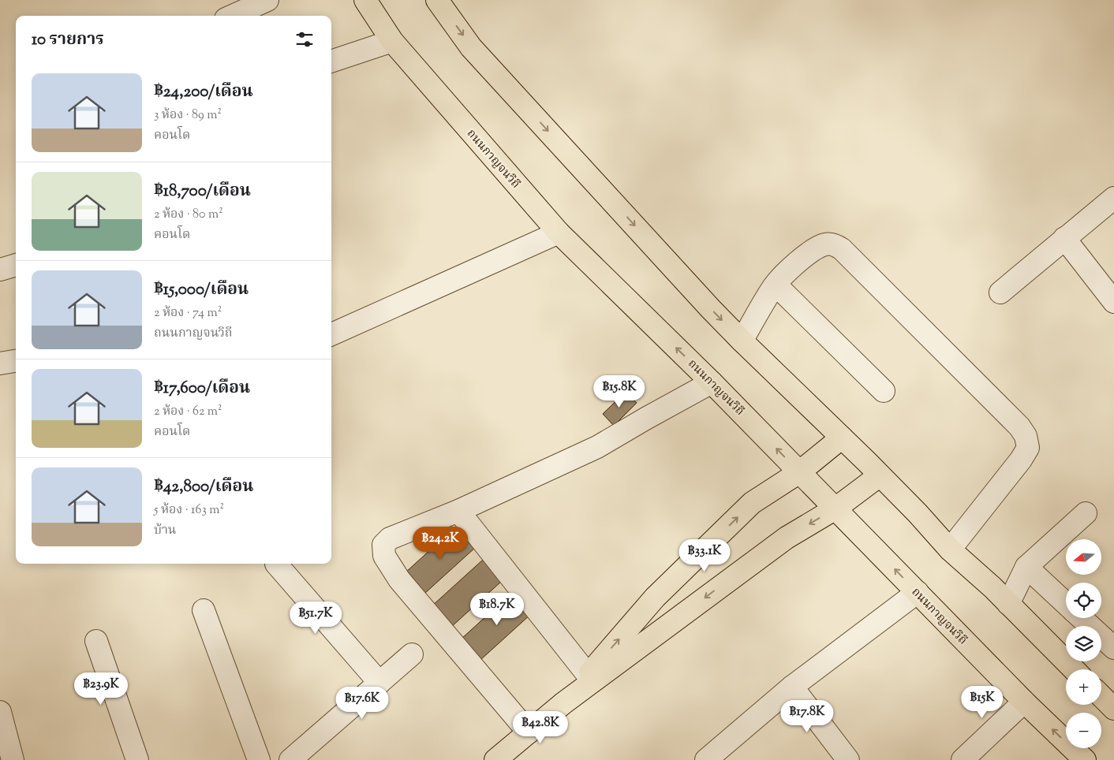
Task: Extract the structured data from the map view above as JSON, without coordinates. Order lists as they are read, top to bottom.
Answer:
{
  "streets": {
    "main road": ["ถนนกาญจนวิถี"]
  },
  "north": "left",
  "page": {
    "heading": "10 รายการ",
    "list": [
      {
        "name": "฿24,200/เดือน",
        "note": "3 ห้อง · 89 m² · คอนโด"
      },
      {
        "name": "฿18,700/เดือน",
        "note": "2 ห้อง · 80 m² · คอนโด"
      },
      {
        "name": "฿15,000/เดือน",
        "note": "2 ห้อง · 74 m² · ถนนกาญจนวิถี"
      },
      {
        "name": "฿17,600/เดือน",
        "note": "2 ห้อง · 62 m² · คอนโด"
      },
      {
        "name": "฿42,800/เดือน",
        "note": "5 ห้อง · 163 m² · บ้าน"
      }
    ],
    "price": [
      "฿15.8K",
      "฿24.2K",
      "฿33.1K",
      "฿18.7K",
      "฿51.7K",
      "฿23.9K",
      "฿15K",
      "฿17.6K",
      "฿17.8K",
      "฿42.8K"
    ],
    "map_buttons": ["+", "−"]
  }
}
